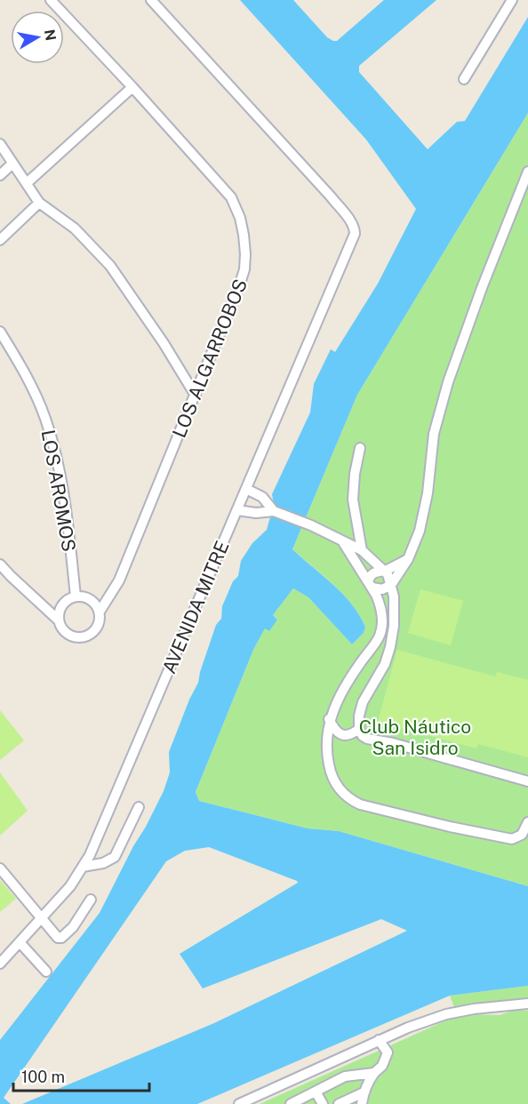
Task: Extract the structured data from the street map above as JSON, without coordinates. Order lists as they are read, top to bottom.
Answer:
{
  "streets": {
    "street": ["LOS ALGARROBOS", "LOS AROMOS", "AVENIDA MITRE"]
  },
  "crossings": [
    ["LOS ALGARROBOS", "LOS AROMOS"]
  ],
  "parks": ["Club Náutico San Isidro"],
  "scale_bar": "100 m",
  "north": "right"
}
